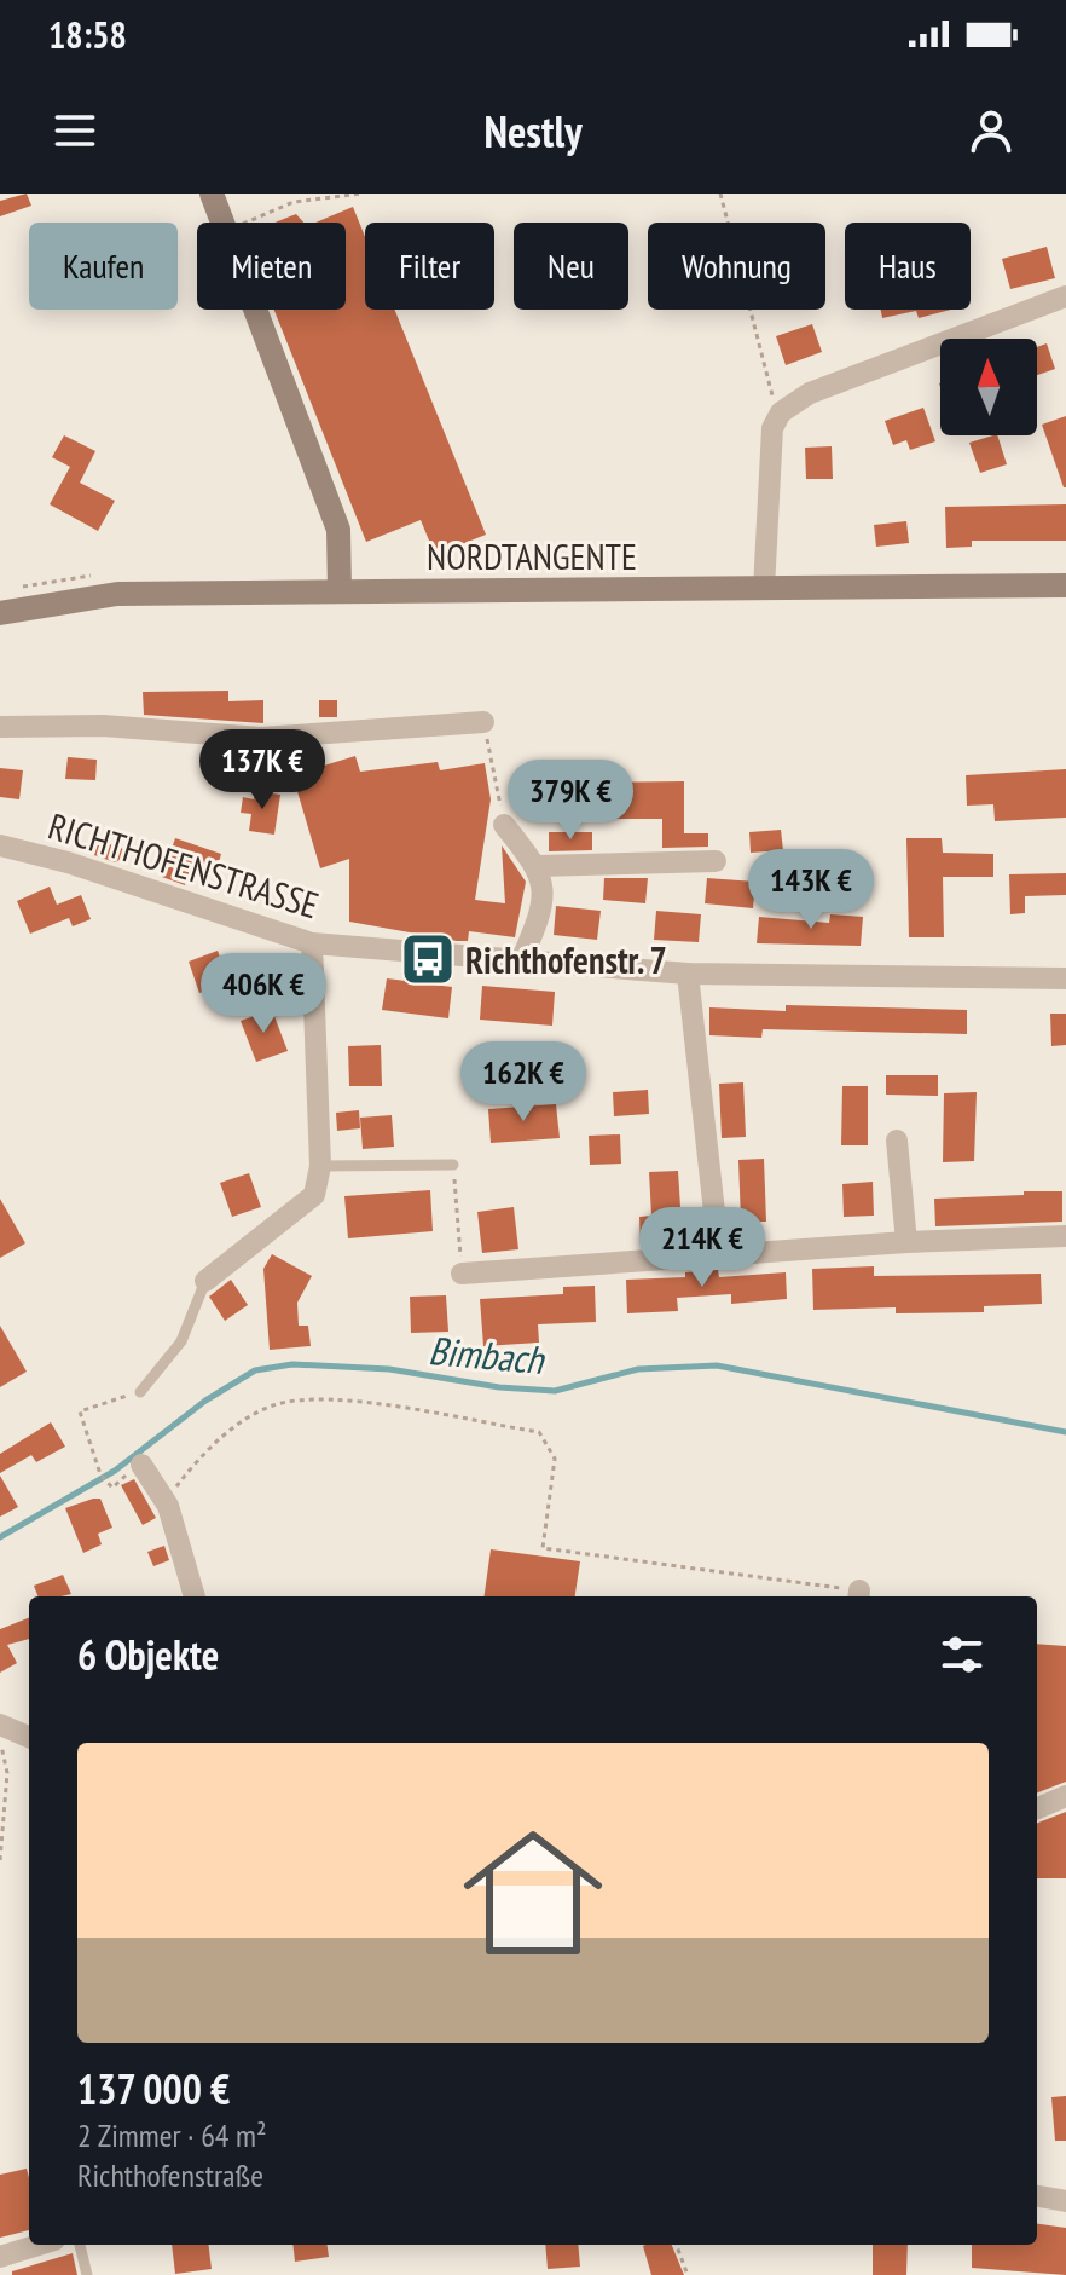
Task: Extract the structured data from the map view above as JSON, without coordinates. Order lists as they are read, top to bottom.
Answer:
{
  "streets": {
    "main road": ["NORDTANGENTE"],
    "street": ["RICHTHOFENSTRASSE"]
  },
  "water": ["Bimbach"],
  "places": {
    "bus stop": ["Richthofenstr. 7"]
  },
  "north": "top",
  "page": {
    "status": "18:58",
    "header": "Nestly",
    "chip": [
      "Kaufen",
      "Mieten",
      "Filter",
      "Neu",
      "Wohnung",
      "Haus"
    ],
    "price": [
      "137K €",
      "379K €",
      "143K €",
      "406K €",
      "162K €",
      "214K €"
    ],
    "heading": "6 Objekte",
    "list": [
      {
        "name": "137 000 €",
        "note": "2 Zimmer · 64 m² · Richthofenstraße"
      }
    ]
  }
}
